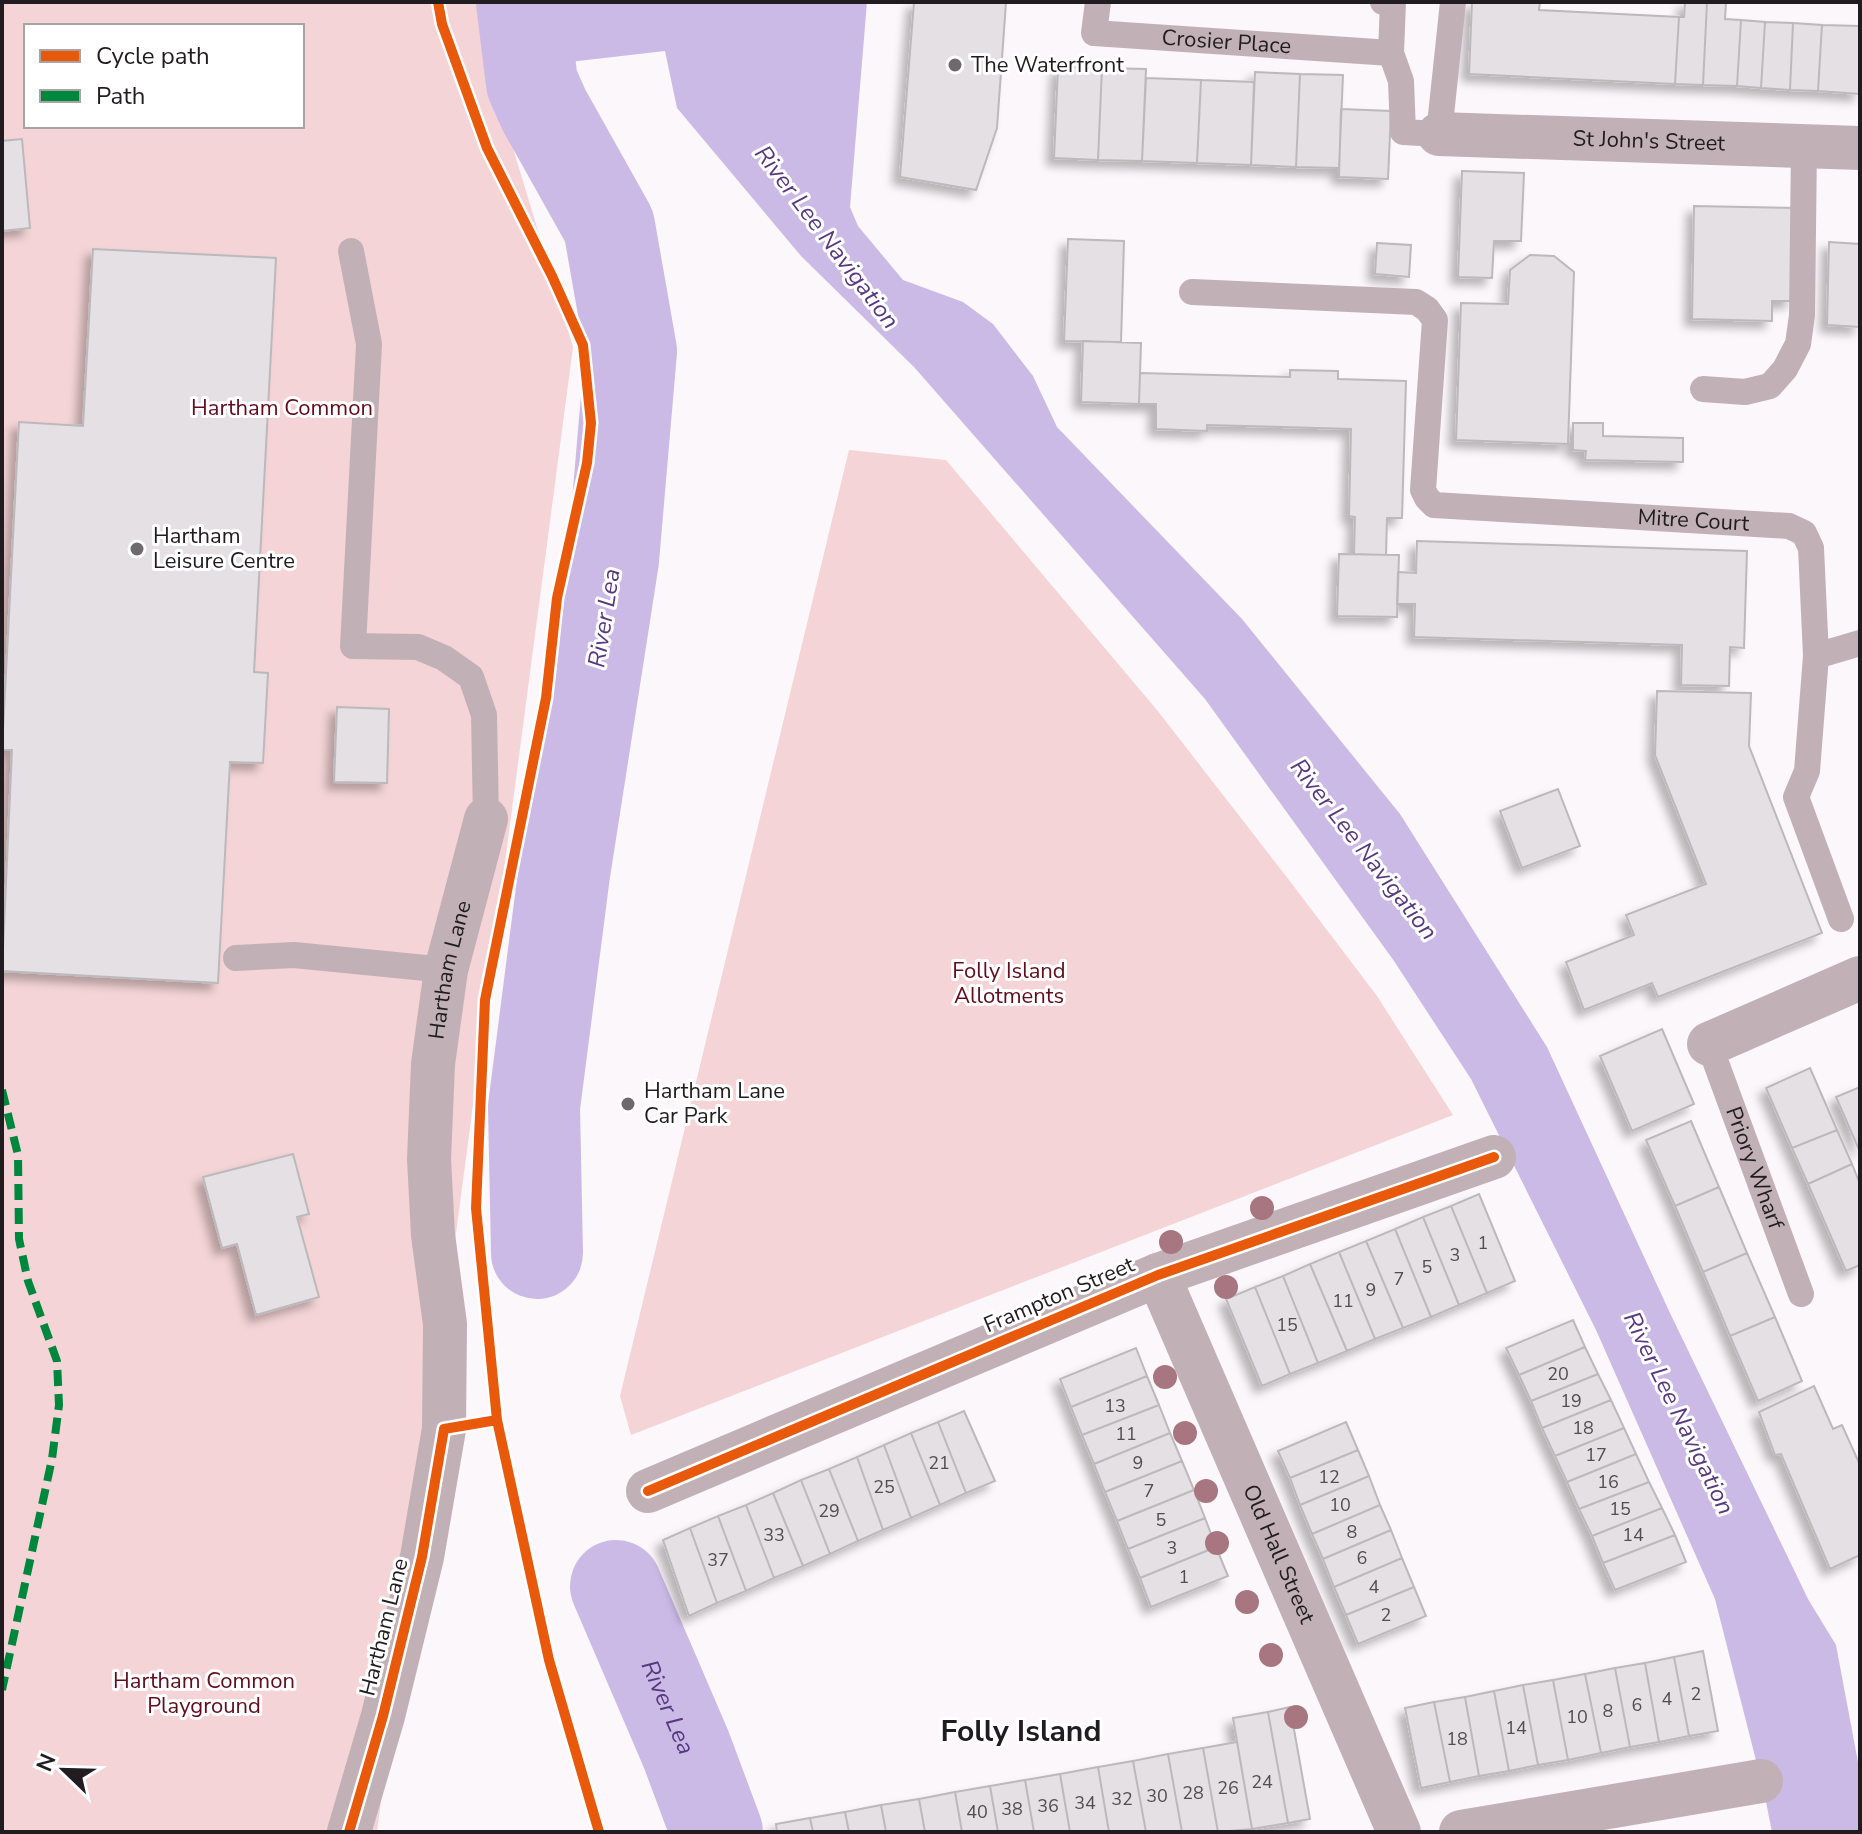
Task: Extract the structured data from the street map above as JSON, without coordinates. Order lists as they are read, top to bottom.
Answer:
{
  "streets": {
    "street": [
      "St John's Street",
      "Hartham Lane",
      "Frampton Street",
      "Old Hall Street"
    ],
    "lane": ["Crosier Place", "Mitre Court", "Priory Wharf"]
  },
  "crossings": [
    ["Frampton Street", "Old Hall Street"]
  ],
  "districts": ["Folly Island"],
  "water": ["River Lee Navigation", "River Lea"],
  "parks": ["Hartham Common", "Folly Island Allotments", "Hartham Common Playground"],
  "places": ["The Waterfront", "Hartham Leisure Centre", "Hartham Lane Car Park"],
  "house_numbers": [
    "1",
    "3",
    "5",
    "7",
    "9",
    "11",
    "15",
    "20",
    "19",
    "13",
    "18",
    "11",
    "17",
    "21",
    "9",
    "12",
    "16",
    "25",
    "7",
    "10",
    "15",
    "29",
    "5",
    "8",
    "33",
    "14",
    "3",
    "6",
    "37",
    "1",
    "4",
    "2",
    "2",
    "4",
    "6",
    "8",
    "10",
    "14",
    "18",
    "24",
    "26",
    "28",
    "30",
    "32",
    "34",
    "36",
    "38",
    "40"
  ],
  "legend": ["Cycle path", "Path"],
  "north": "top left"
}
